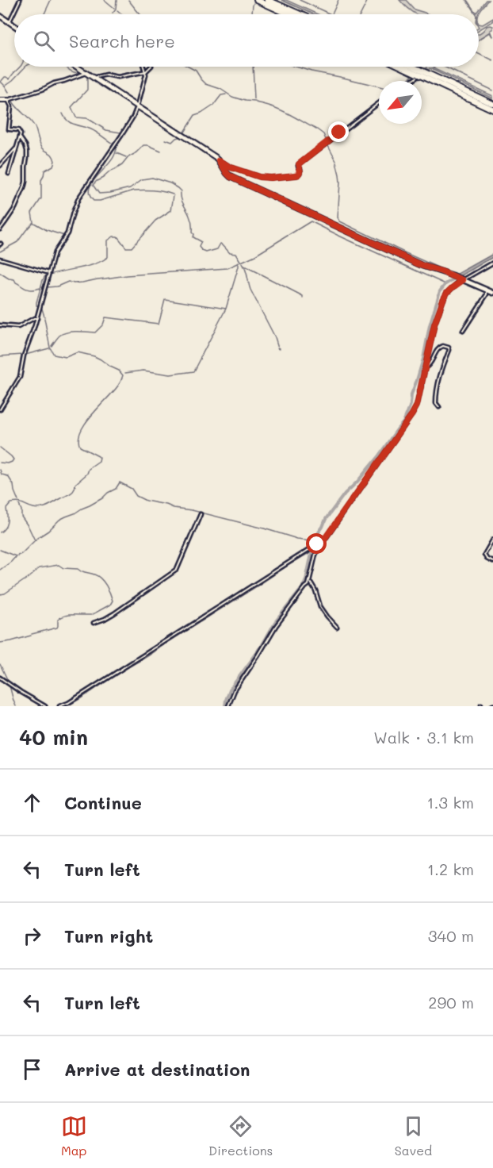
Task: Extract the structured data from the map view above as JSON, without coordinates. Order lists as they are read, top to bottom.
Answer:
{
  "north": "bottom left",
  "page": {
    "search": "Search here",
    "heading": ["40 min", "Walk · 3.1 km"],
    "list": [
      ["Continue", "1.3 km"],
      ["Turn left", "1.2 km"],
      ["Turn right", "340 m"],
      ["Turn left", "290 m"],
      "Arrive at destination"
    ],
    "nav": ["Map", "Directions", "Saved"]
  }
}
